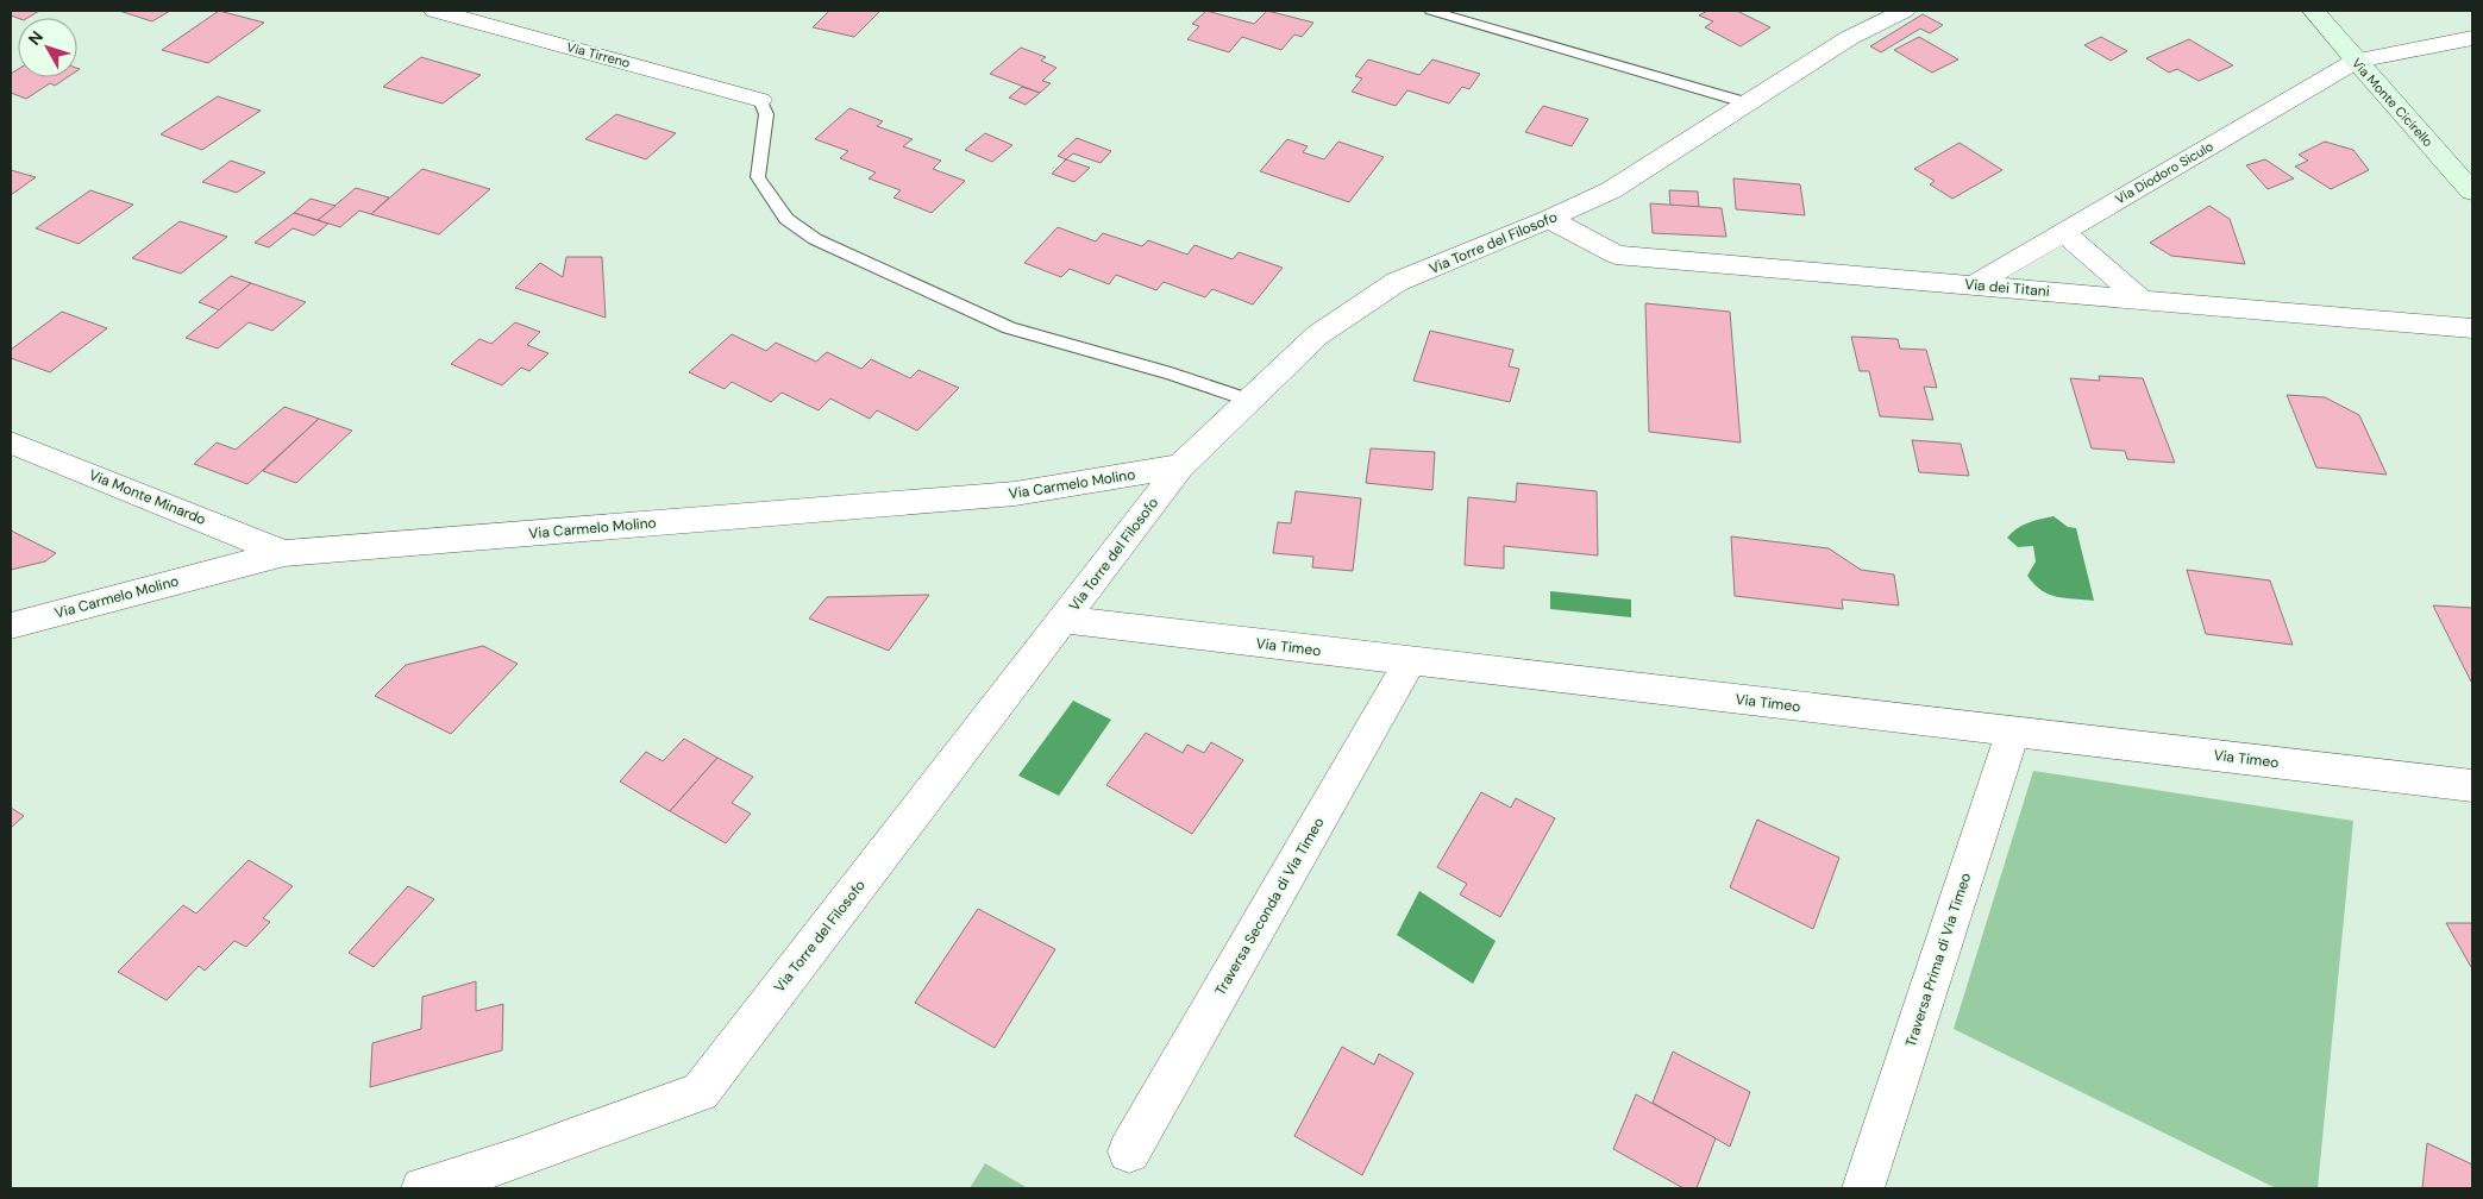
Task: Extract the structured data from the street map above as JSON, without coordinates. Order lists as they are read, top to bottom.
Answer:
{
  "streets": {
    "street": [
      "Via Tirreno",
      "Via Monte Cicirello",
      "Via Diodoro Siculo",
      "Via Torre del Filosofo",
      "Via dei Titani",
      "Via Carmelo Molino",
      "Via Monte Minardo",
      "Via Timeo",
      "Traversa Seconda di Via Timeo",
      "Traversa Prima di Via Timeo"
    ]
  },
  "crossings": [
    ["Via Monte Cicirello", "Via Diodoro Siculo"],
    ["Via Diodoro Siculo", "Via dei Titani"],
    ["Via Torre del Filosofo", "Via dei Titani"],
    ["Via Torre del Filosofo", "Via Carmelo Molino"],
    ["Via Torre del Filosofo", "Via Timeo"],
    ["Via Carmelo Molino", "Via Monte Minardo"],
    ["Via Timeo", "Traversa Seconda di Via Timeo"],
    ["Via Timeo", "Traversa Prima di Via Timeo"]
  ],
  "north": "top left"
}
